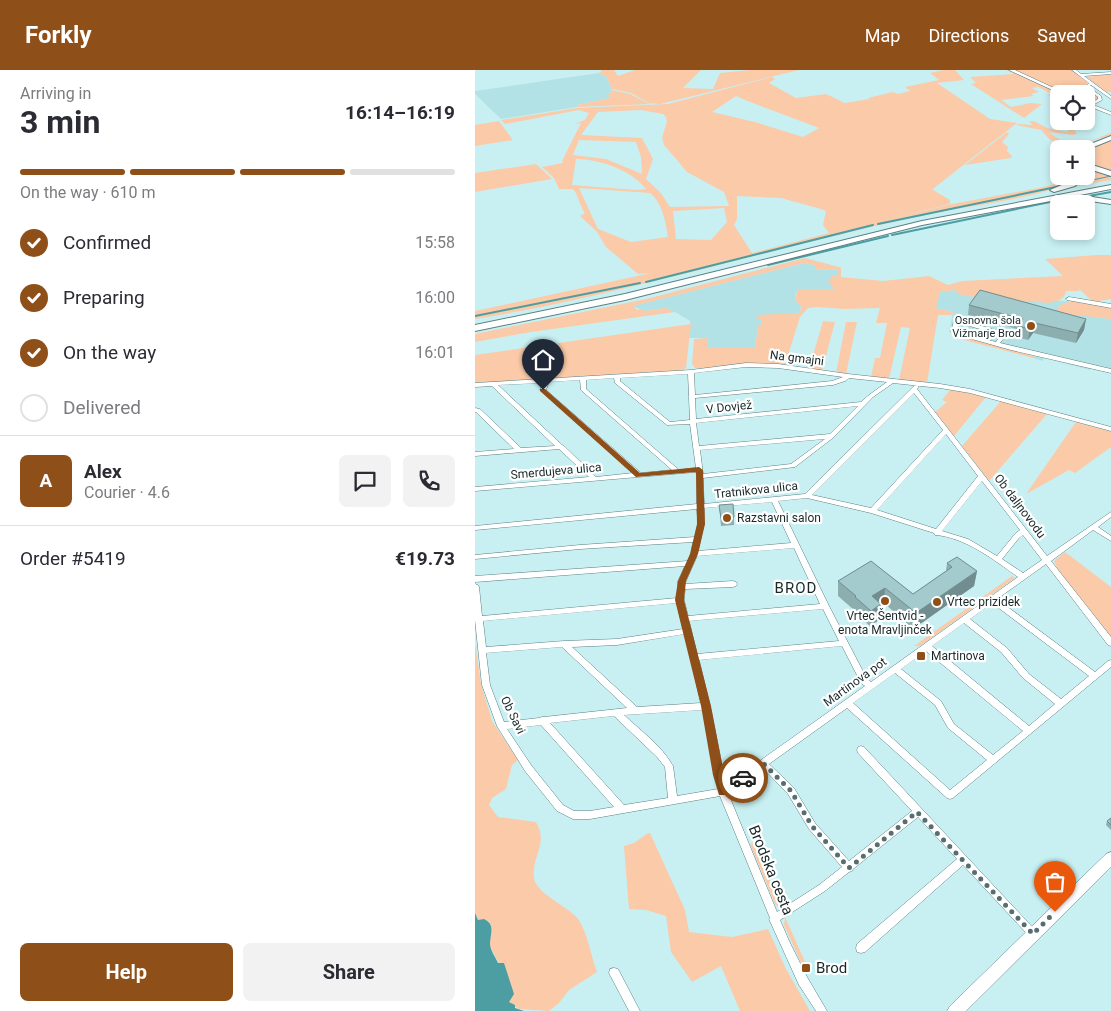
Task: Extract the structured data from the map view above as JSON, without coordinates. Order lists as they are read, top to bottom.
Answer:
{
  "streets": {
    "street": [
      "Na gmajni",
      "V Dovjež",
      "Smerdujeva ulica",
      "Tratnikova ulica",
      "Ob daljnovodu",
      "Martinova pot",
      "Ob Savi",
      "Brodska cesta"
    ]
  },
  "crossings": [
    ["Na gmajni", "V Dovjež"],
    ["Na gmajni", "Smerdujeva ulica"],
    ["Na gmajni", "Ob daljnovodu"],
    ["Na gmajni", "Brodska cesta"],
    ["V Dovjež", "Smerdujeva ulica"],
    ["V Dovjež", "Brodska cesta"],
    ["Smerdujeva ulica", "Brodska cesta"],
    ["Tratnikova ulica", "Martinova pot"],
    ["Tratnikova ulica", "Brodska cesta"],
    ["Ob daljnovodu", "Martinova pot"],
    ["Martinova pot", "Ob Savi"],
    ["Martinova pot", "Brodska cesta"]
  ],
  "districts": ["BROD"],
  "places": {
    "other": [
      "Osnovna šola Vižmarje Brod",
      "Razstavni salon",
      "Vrtec Šentvid - enota Mravljinček",
      "Vrtec prizidek"
    ],
    "transit": ["Martinova", "Brod"]
  },
  "page": {
    "header": "Forkly",
    "nav": ["Map", "Directions", "Saved"],
    "heading": ["3 min", "Arriving in", "16:14–16:19"],
    "panel": [
      "Alex",
      "Courier · 4.6",
      "Order #5419",
      "€19.73"
    ],
    "map_buttons": ["+", "−"],
    "bar": "On the way · 610 m",
    "list": [
      ["Confirmed", "15:58"],
      ["Preparing", "16:00"],
      ["On the way", "16:01"],
      "Delivered"
    ],
    "round": "A",
    "buttons": ["Help", "Share"]
  }
}
